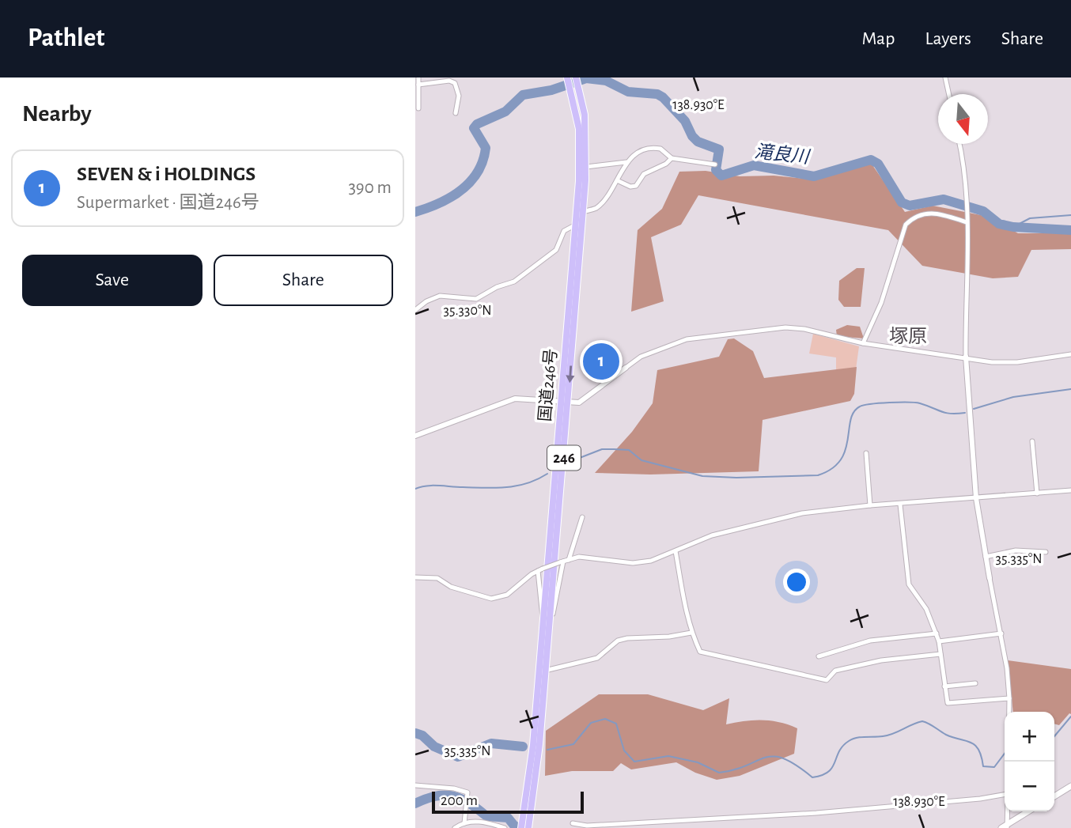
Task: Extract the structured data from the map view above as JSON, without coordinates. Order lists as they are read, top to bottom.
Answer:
{
  "streets": {
    "highway": ["国道246号", "246"]
  },
  "districts": ["塚原"],
  "water": ["滝良川"],
  "scale_bar": "200 m",
  "north": "bottom",
  "page": {
    "header": "Pathlet",
    "nav": ["Map", "Layers", "Share"],
    "heading": "Nearby",
    "list": [
      {
        "mark": "1",
        "name": "SEVEN & i HOLDINGS",
        "note": "Supermarket · 国道246号",
        "value": "390 m"
      }
    ],
    "buttons": ["Save", "Share"],
    "pins": "1",
    "map_buttons": ["+", "−"],
    "scale": "200 m"
  },
  "coordinates": ["138.930°E", "35.330°N", "35.335°N"]
}
